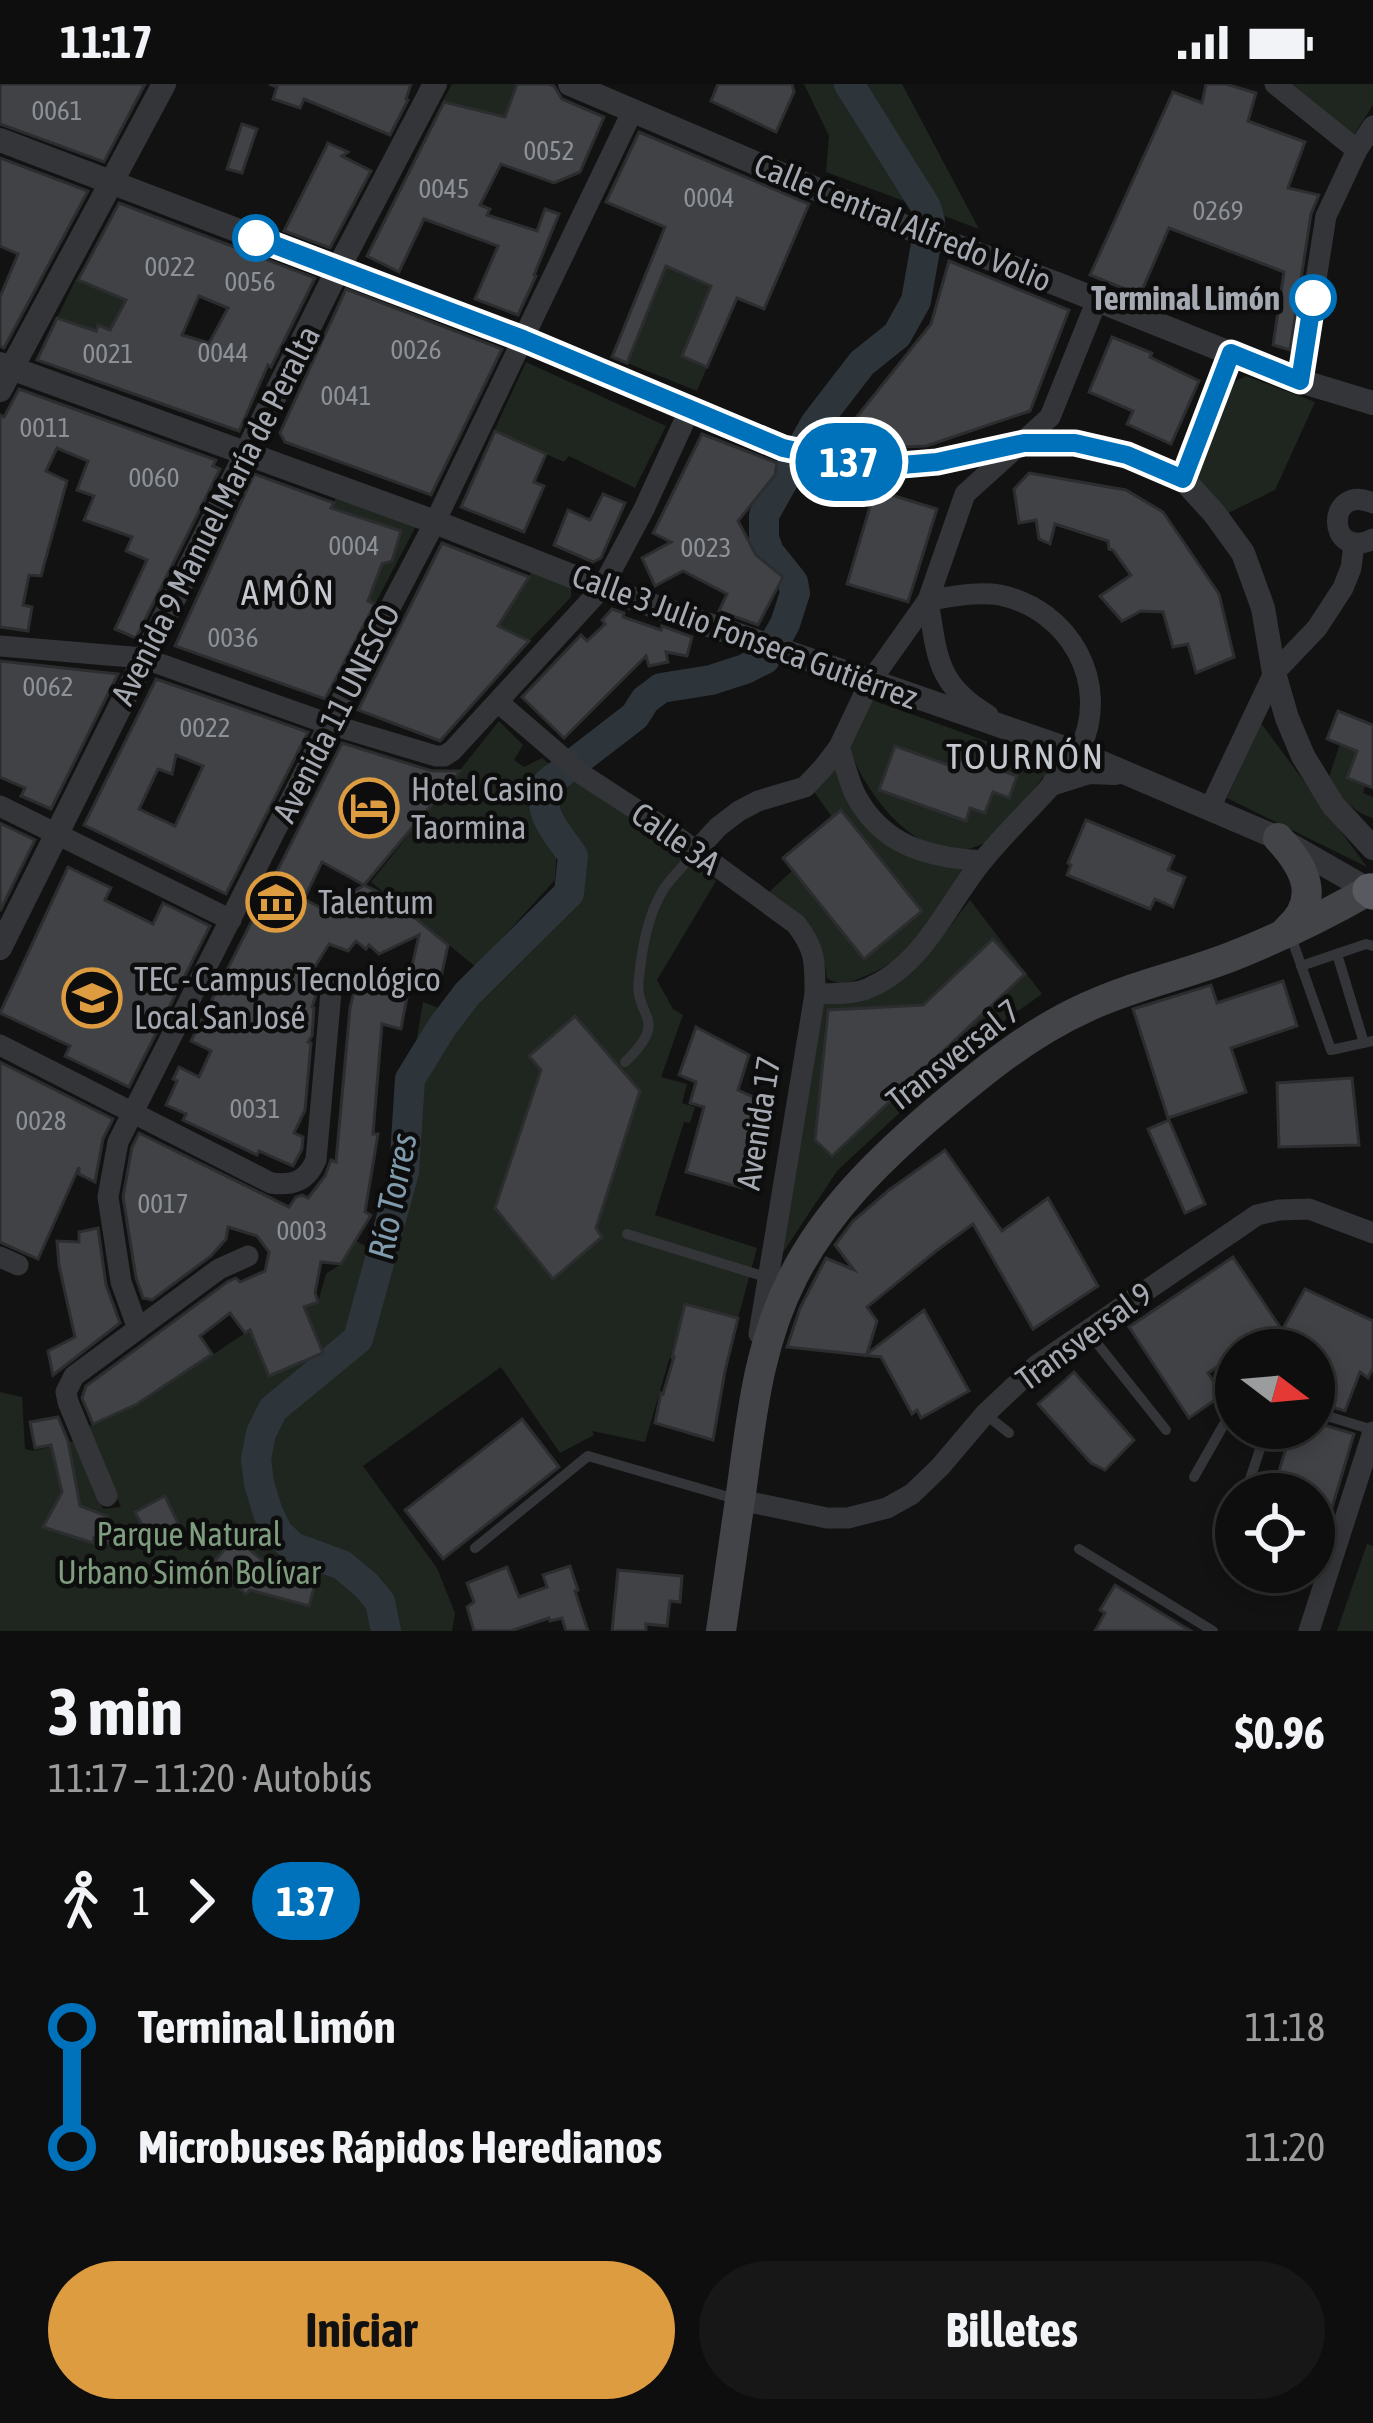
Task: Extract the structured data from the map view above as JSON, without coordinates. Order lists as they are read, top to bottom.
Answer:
{
  "streets": {
    "main road": ["Transversal 7", "Avenida 17"],
    "street": [
      "Calle Central Alfredo Volio",
      "Avenida 9 Manuel María de Peralta",
      "Calle 3 Julio Fonseca Gutiérrez",
      "Avenida 11 UNESCO",
      "Calle 3A",
      "Transversal 9"
    ]
  },
  "crossings": [
    ["Calle Central Alfredo Volio", "Avenida 11 UNESCO"],
    ["Avenida 9 Manuel María de Peralta", "Calle 3 Julio Fonseca Gutiérrez"],
    ["Calle 3 Julio Fonseca Gutiérrez", "Avenida 11 UNESCO"],
    ["Calle 3 Julio Fonseca Gutiérrez", "Transversal 7"],
    ["Calle 3A", "Avenida 17"],
    ["Transversal 7", "Avenida 17"],
    ["Avenida 17", "Transversal 9"]
  ],
  "districts": ["AMÓN", "TOURNÓN"],
  "water": ["Río Torres"],
  "parks": ["Parque Natural Urbano Simón Bolívar"],
  "places": {
    "other": ["Terminal Limón"],
    "hotel": ["Hotel Casino Taormina"],
    "museum": ["Talentum"],
    "school or university": ["TEC - Campus Tecnológico Local San José"]
  },
  "lines": ["bus line 137"],
  "house_numbers": [
    "0061",
    "0052",
    "0045",
    "0004",
    "0269",
    "0022",
    "0056",
    "0026",
    "0044",
    "0021",
    "0041",
    "0011",
    "0060",
    "0004",
    "0023",
    "0036",
    "0062",
    "0022",
    "0031",
    "0028",
    "0017",
    "0003"
  ],
  "north": "right",
  "page": {
    "status": "11:17",
    "on_map": "137",
    "heading": ["3 min", "11:17 – 11:20 · Autobús", "$0.96"],
    "legs": ["1", "137"],
    "list": [
      {
        "name": "Terminal Limón",
        "value": "11:18"
      },
      {
        "name": "Microbuses Rápidos Heredianos",
        "value": "11:20"
      }
    ],
    "buttons": ["Iniciar", "Billetes"]
  }
}
